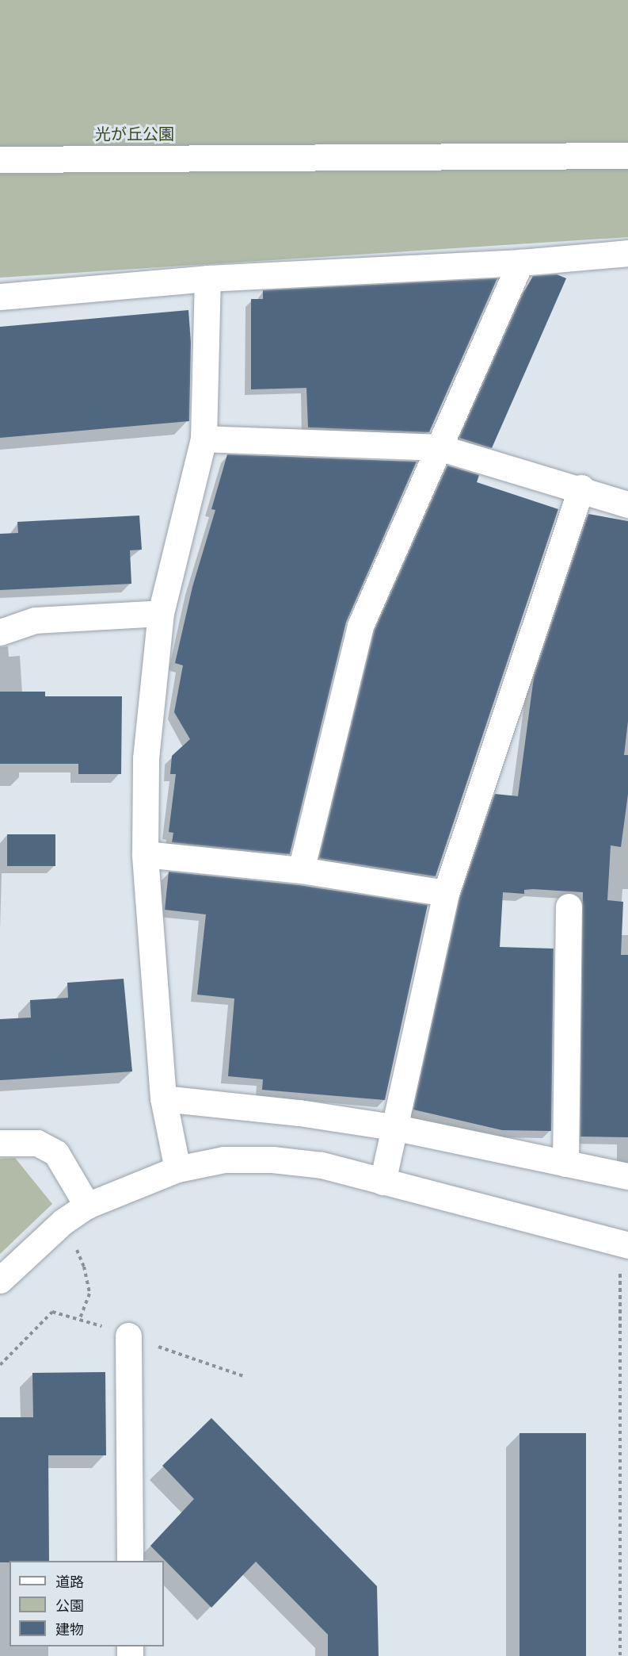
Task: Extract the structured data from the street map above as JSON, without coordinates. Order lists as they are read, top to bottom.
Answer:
{
  "parks": ["光が丘公園"],
  "legend": ["道路", "公園", "建物"]
}
